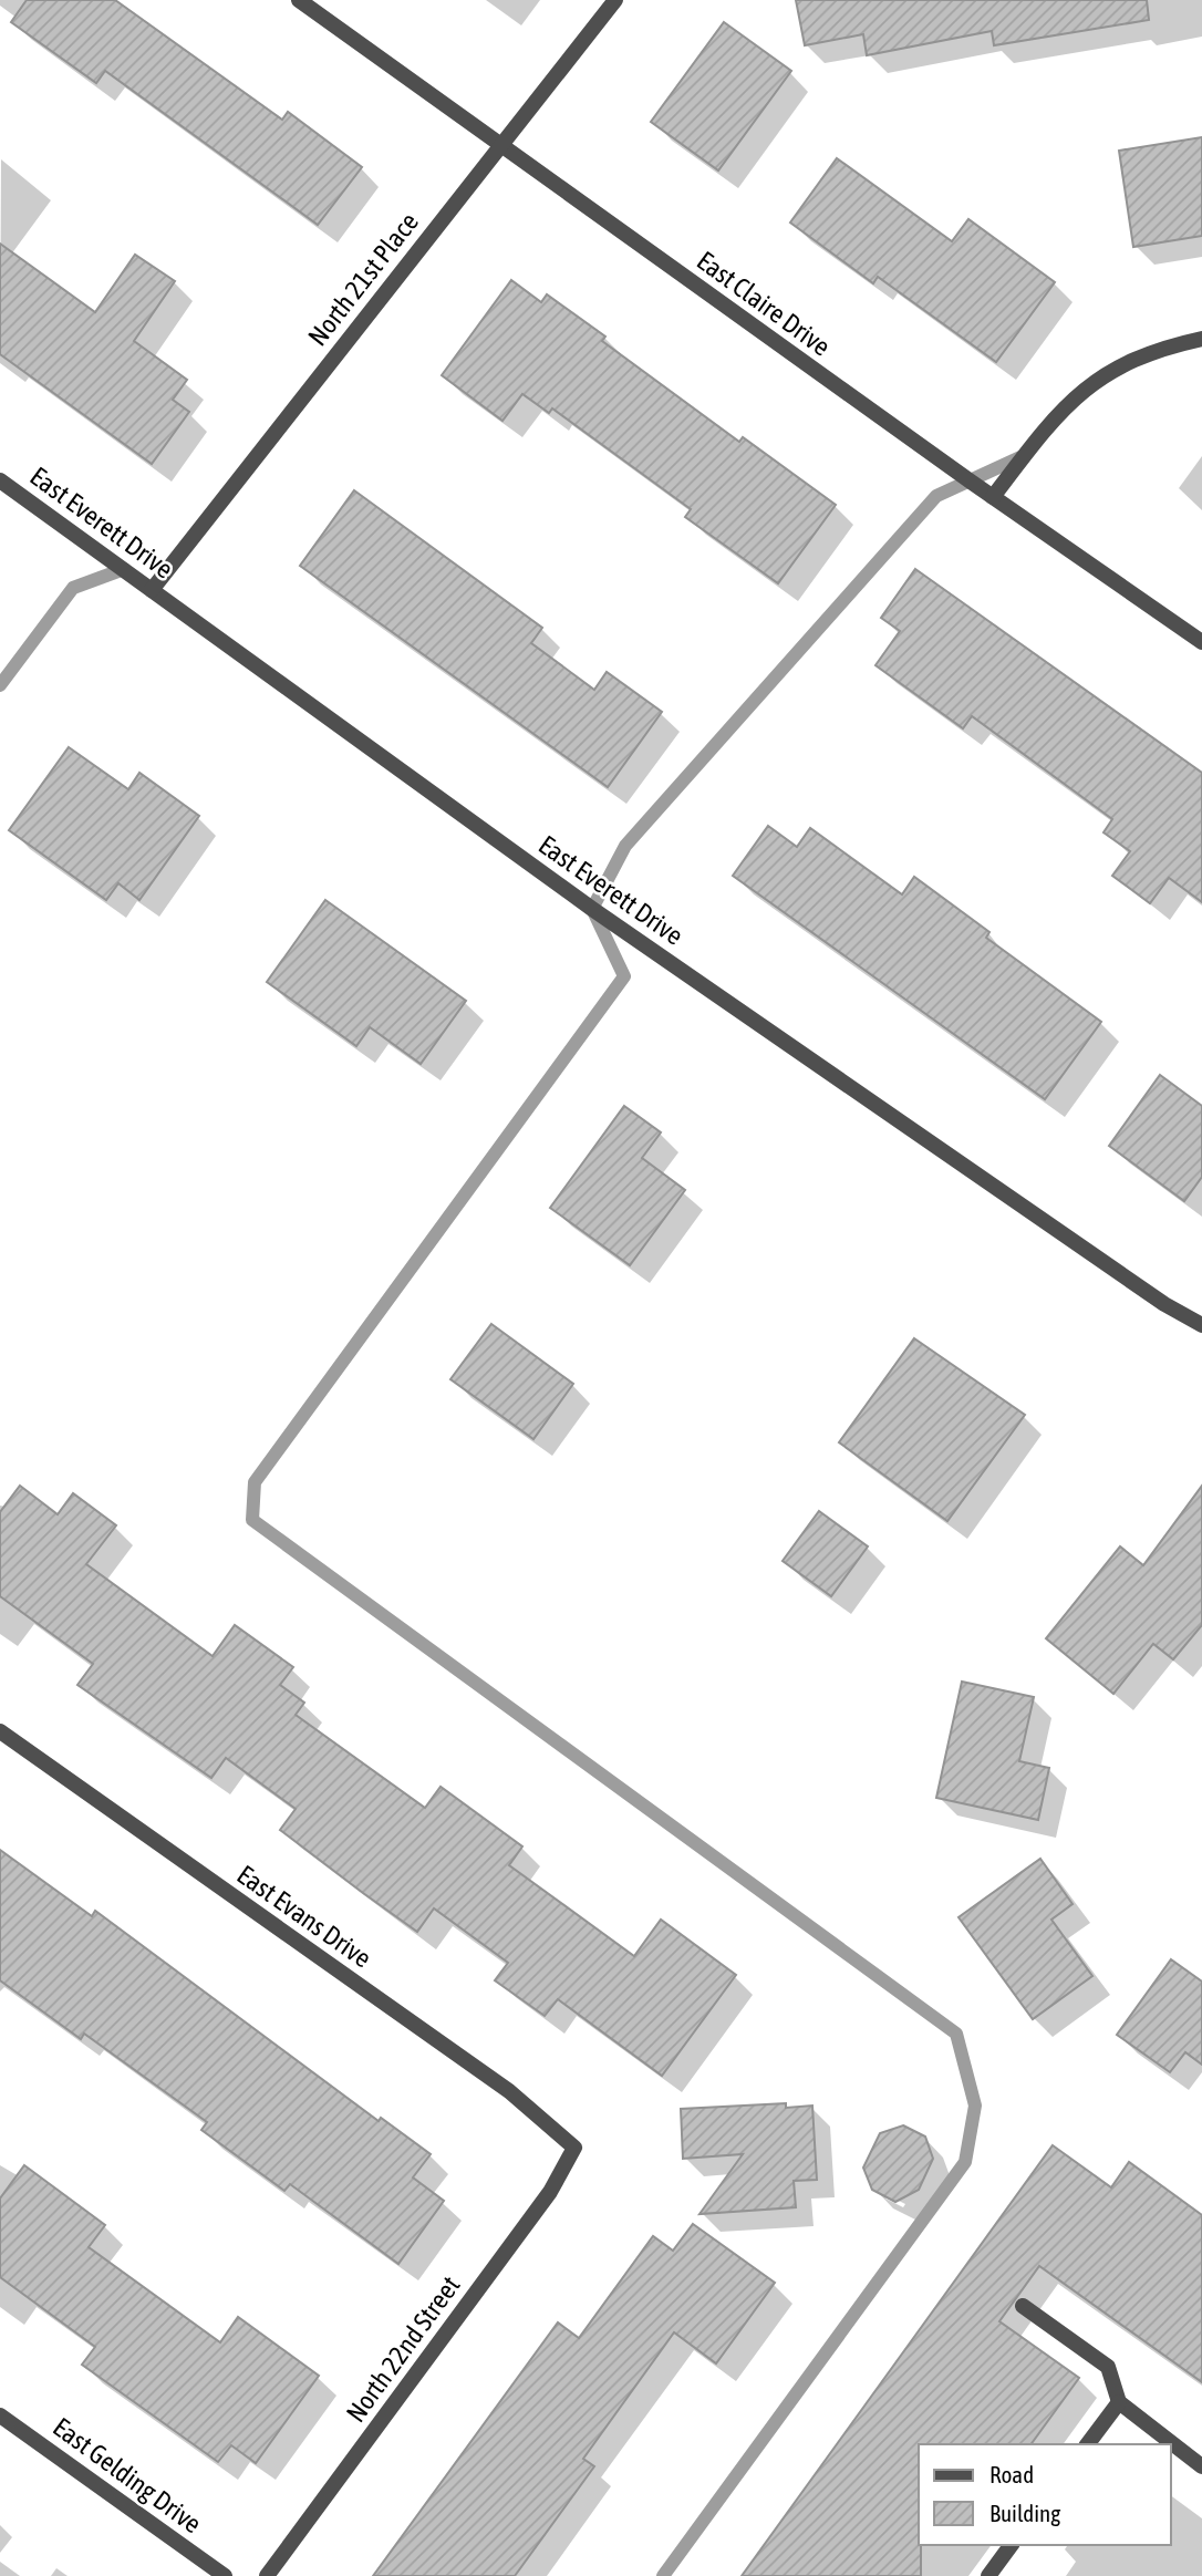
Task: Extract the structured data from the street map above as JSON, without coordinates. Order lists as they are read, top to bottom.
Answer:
{
  "streets": {
    "street": [
      "North 21st Place",
      "East Claire Drive",
      "East Everett Drive",
      "East Evans Drive",
      "North 22nd Street",
      "East Gelding Drive"
    ]
  },
  "crossings": [
    ["North 21st Place", "East Claire Drive"],
    ["North 21st Place", "East Everett Drive"],
    ["East Evans Drive", "North 22nd Street"]
  ],
  "legend": ["Road", "Building"]
}
